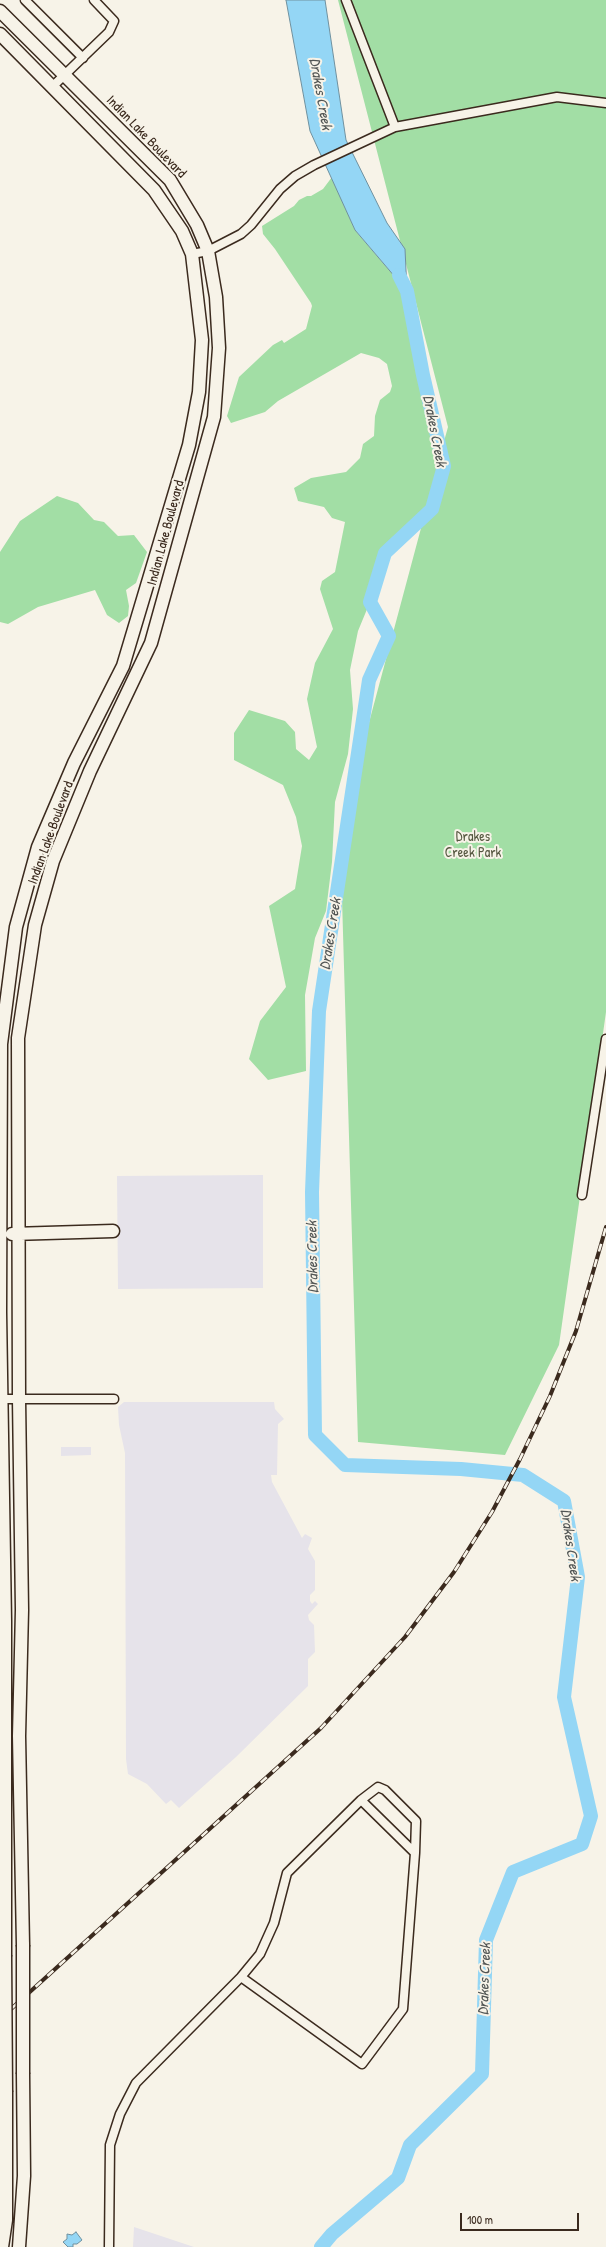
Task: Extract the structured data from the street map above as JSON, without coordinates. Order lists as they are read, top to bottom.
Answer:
{
  "streets": {
    "main road": ["Indian Lake Boulevard"]
  },
  "water": ["Drakes Creek"],
  "parks": ["Drakes Creek Park"],
  "scale_bar": "100 m"
}
